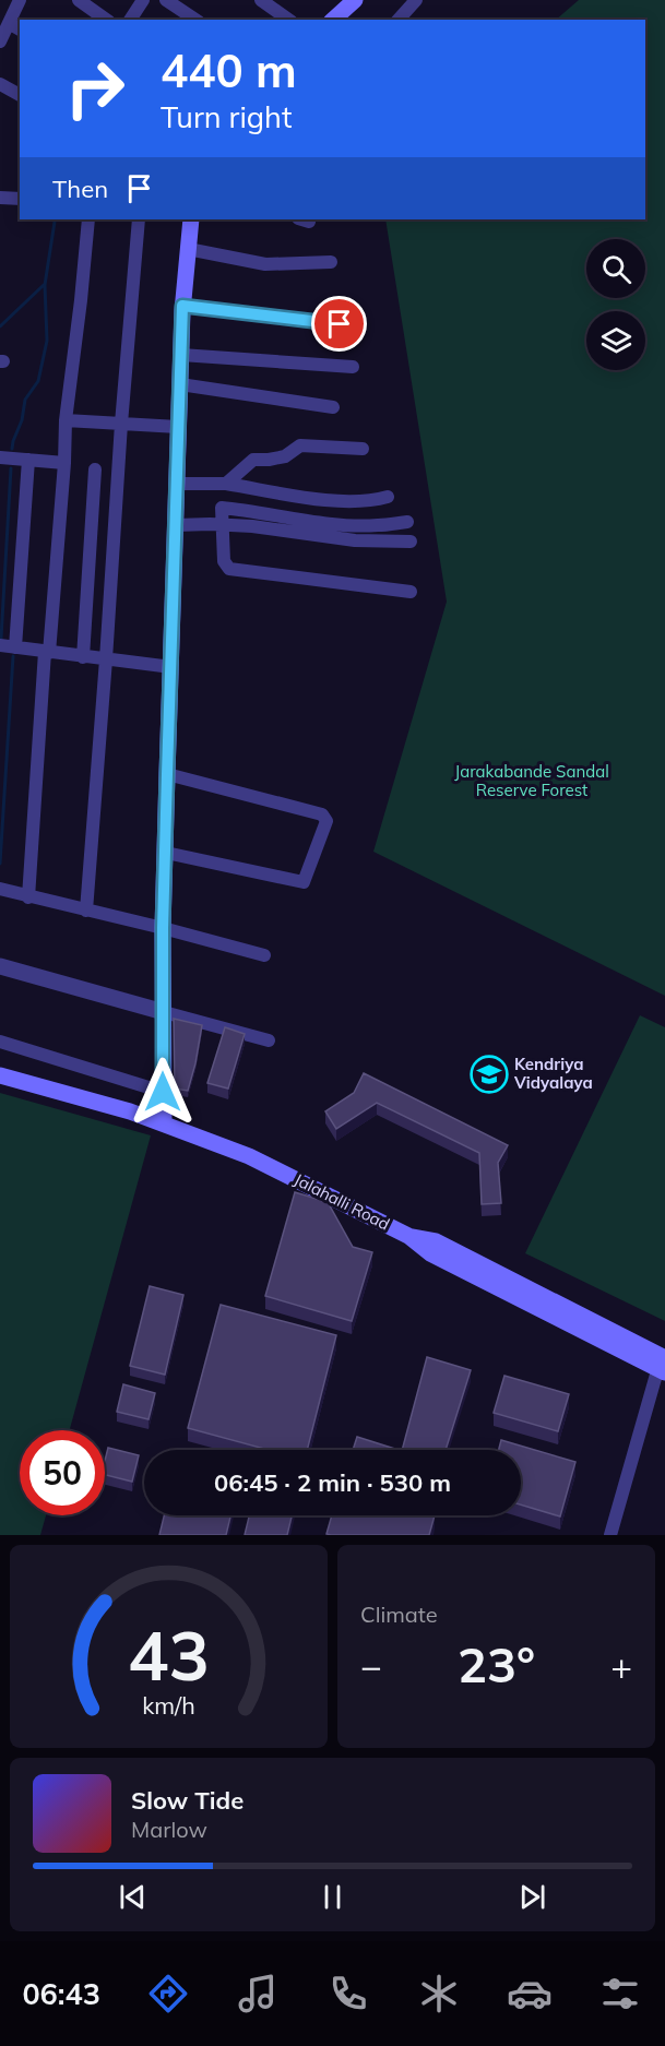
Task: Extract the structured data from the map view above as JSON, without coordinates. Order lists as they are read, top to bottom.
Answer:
{
  "streets": {
    "main road": ["Jalahalli Road"]
  },
  "parks": ["Jarakabande Sandal Reserve Forest"],
  "places": {
    "school or university": ["Kendriya Vidyalaya"]
  },
  "page": {
    "turn": ["440 m", "Turn right"],
    "then": "Then",
    "limit": "50",
    "trip": "06:45 · 2 min · 530 m",
    "tile": "Climate",
    "heat": ["−", "23°", "+"],
    "song": ["Slow Tide", "Marlow"],
    "tabs": "06:43",
    "gauge": ["43", "km/h"]
  }
}
